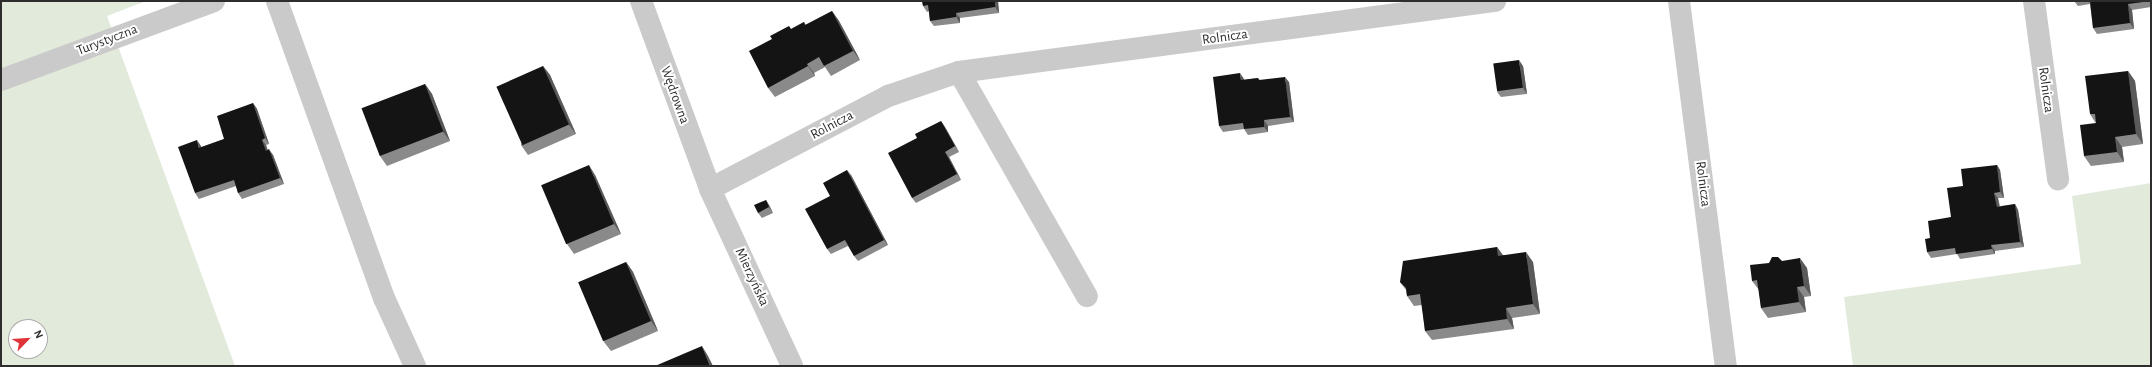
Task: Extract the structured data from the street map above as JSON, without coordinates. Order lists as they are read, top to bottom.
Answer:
{
  "streets": {
    "street": [
      "Rolnicza",
      "Turystyczna",
      "Wędrowna",
      "Mierzyńska"
    ]
  },
  "crossings": [
    ["Rolnicza", "Wędrowna"],
    ["Rolnicza", "Mierzyńska"],
    ["Wędrowna", "Mierzyńska"]
  ],
  "north": "top right"
}
